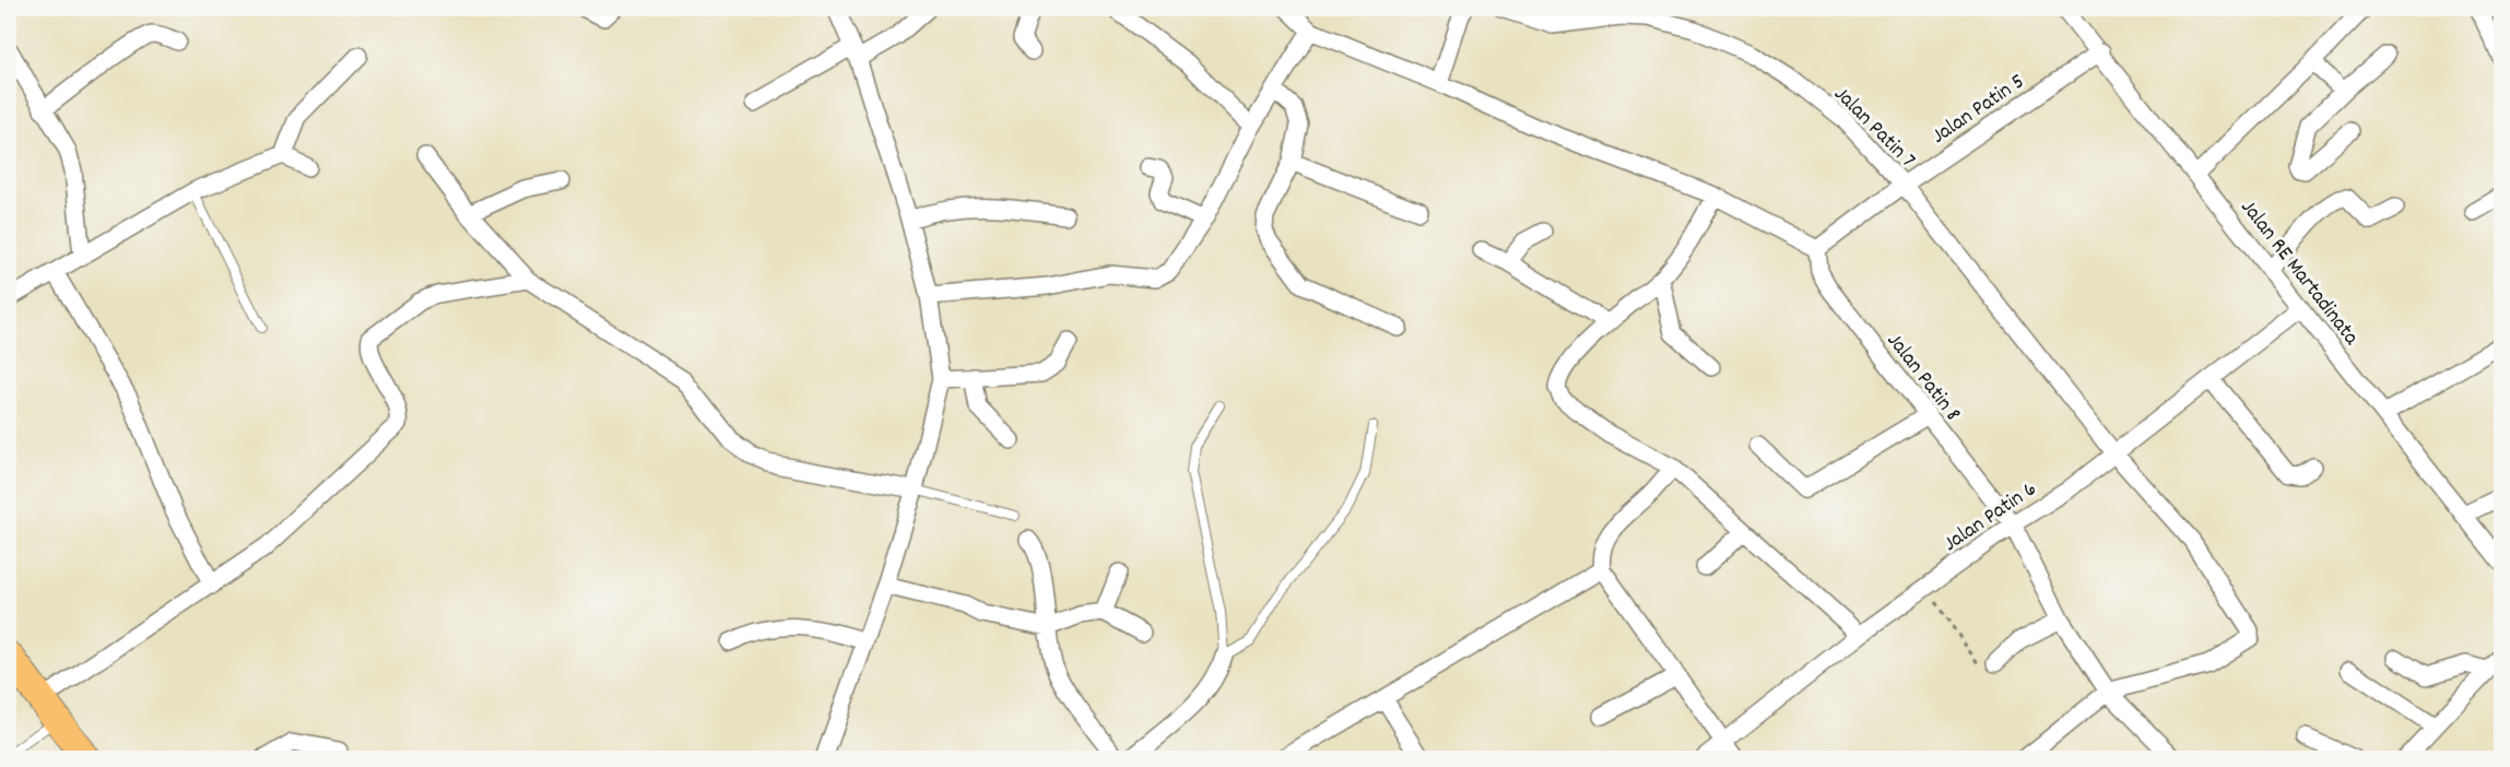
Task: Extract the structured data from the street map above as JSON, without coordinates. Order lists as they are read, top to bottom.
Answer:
{
  "streets": {
    "street": [
      "Jalan Patin 5",
      "Jalan Patin 7",
      "Jalan RE Martadinata",
      "Jalan Patin 8",
      "Jalan Patin 6"
    ]
  },
  "crossings": [
    ["Jalan Patin 5", "Jalan Patin 7"],
    ["Jalan Patin 5", "Jalan RE Martadinata"],
    ["Jalan Patin 5", "Jalan Patin 8"],
    ["Jalan Patin 7", "Jalan Patin 8"],
    ["Jalan Patin 7", "Jalan Patin 6"],
    ["Jalan RE Martadinata", "Jalan Patin 6"],
    ["Jalan Patin 8", "Jalan Patin 6"]
  ]
}
